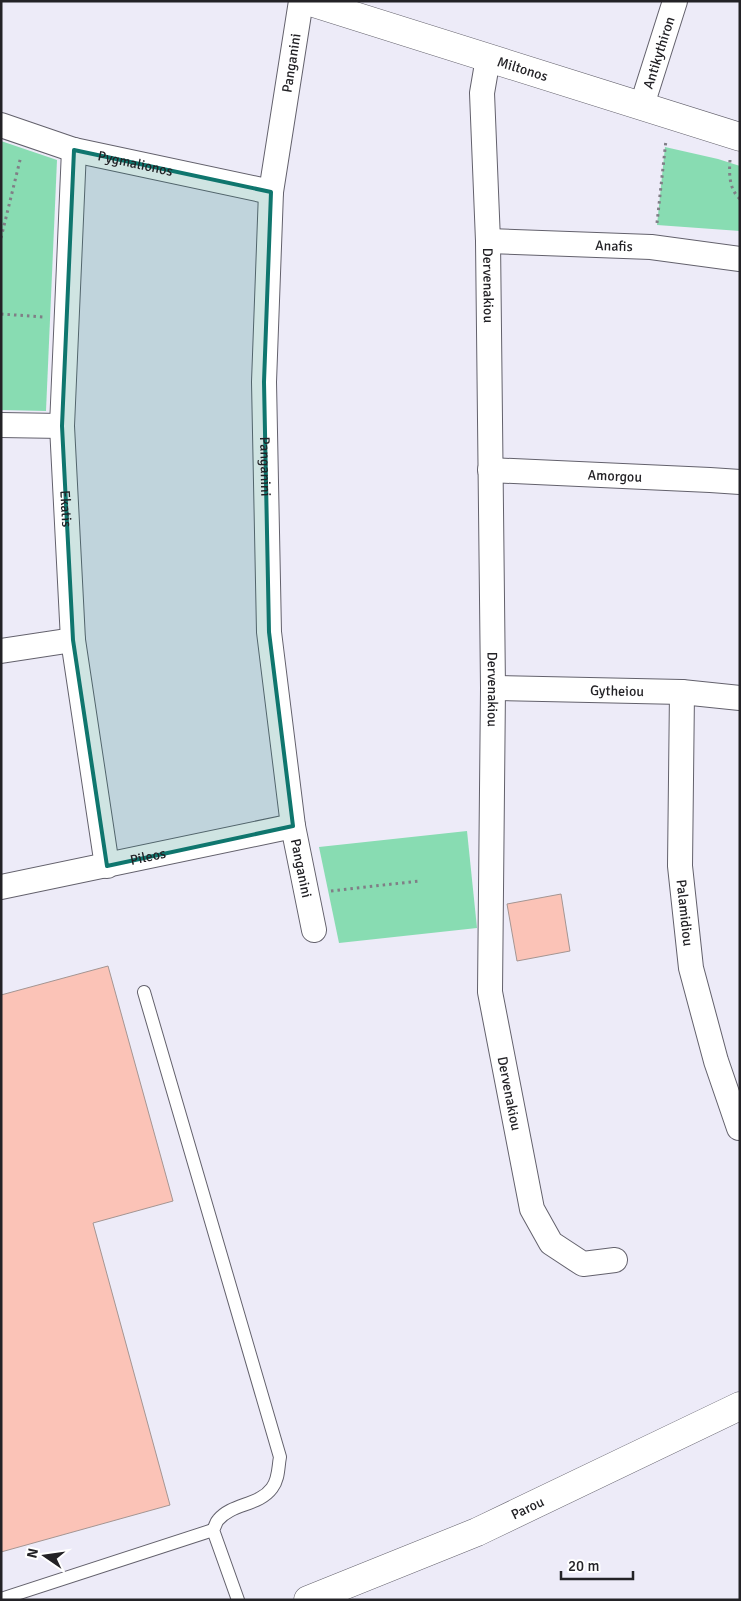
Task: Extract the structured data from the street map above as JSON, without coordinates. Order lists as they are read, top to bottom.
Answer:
{
  "streets": {
    "street": [
      "Antikythiron",
      "Panganini",
      "Miltonos",
      "Pygmalionos",
      "Anafis",
      "Dervenakiou",
      "Amorgou",
      "Ekatis",
      "Gytheiou",
      "Pileos",
      "Palamidiou",
      "Parou"
    ]
  },
  "crossings": [
    ["Antikythiron", "Miltonos"],
    ["Panganini", "Pygmalionos"],
    ["Panganini", "Pileos"],
    ["Miltonos", "Dervenakiou"],
    ["Pygmalionos", "Ekatis"],
    ["Anafis", "Dervenakiou"],
    ["Dervenakiou", "Amorgou"],
    ["Dervenakiou", "Gytheiou"],
    ["Ekatis", "Pileos"],
    ["Gytheiou", "Palamidiou"]
  ],
  "scale_bar": "20 m",
  "north": "left"
}
